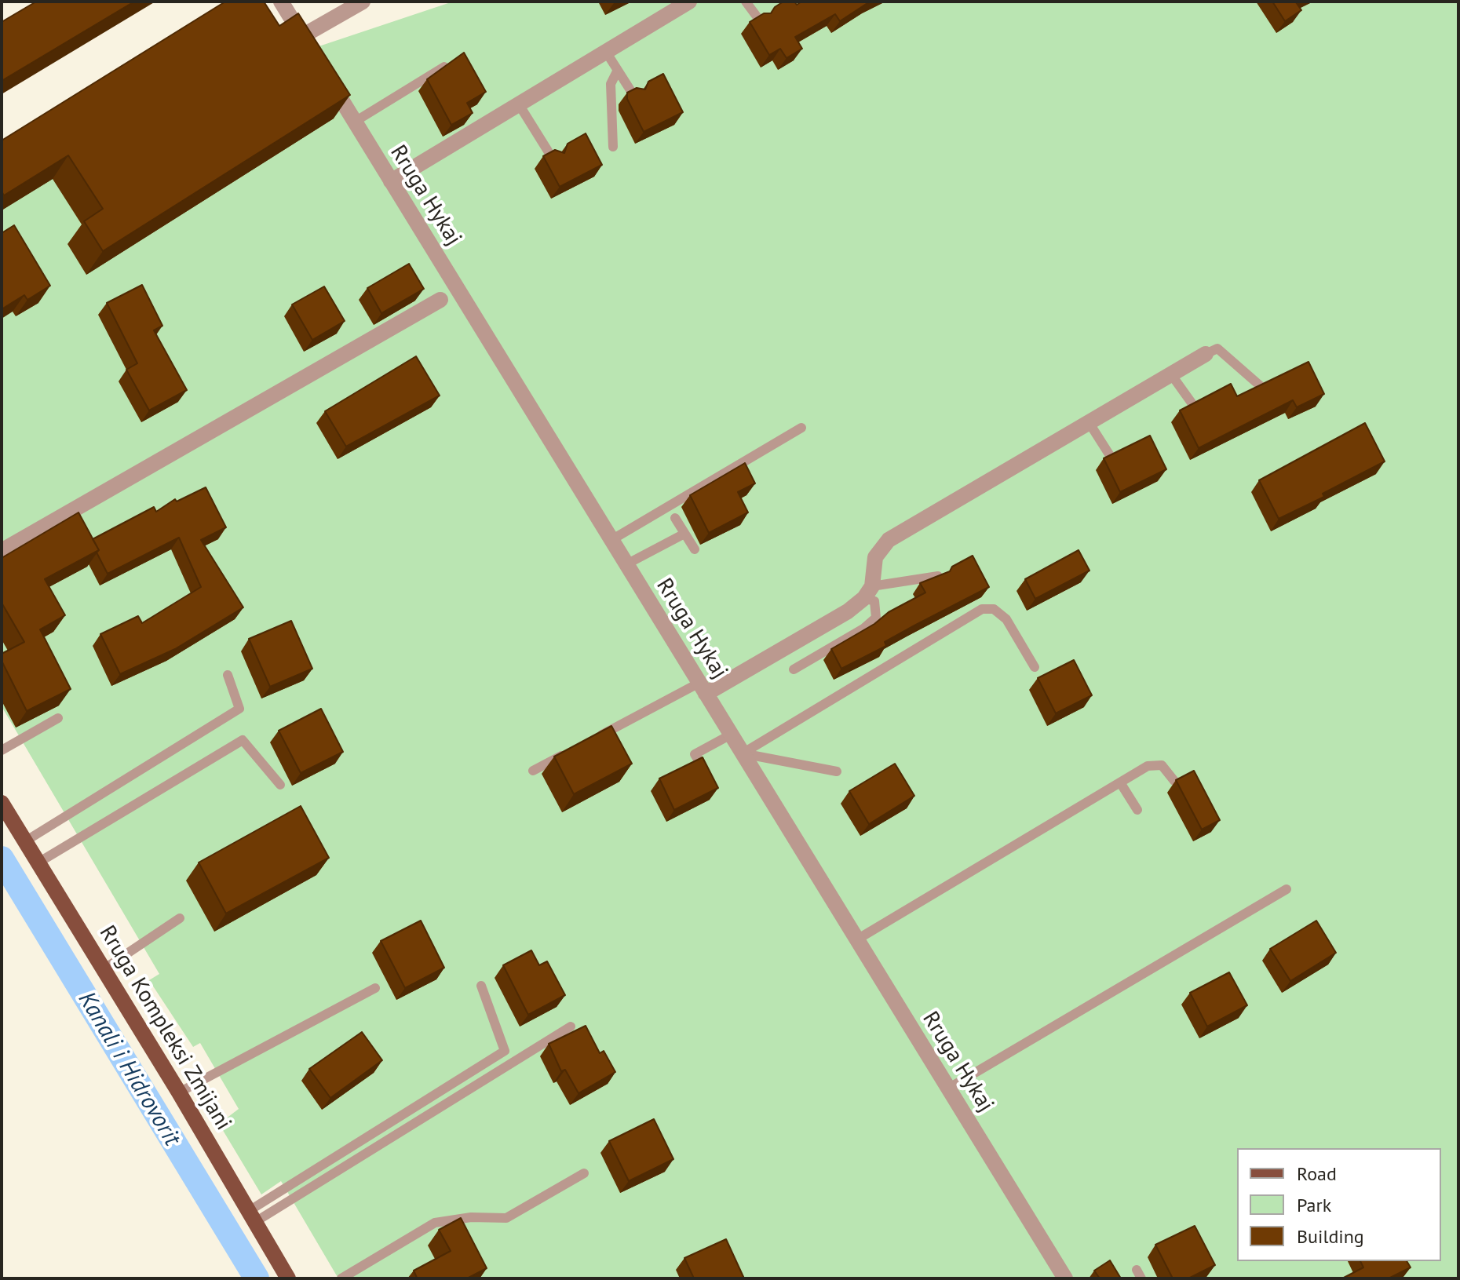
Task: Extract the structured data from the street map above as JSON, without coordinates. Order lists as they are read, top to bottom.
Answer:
{
  "streets": {
    "main road": ["Rruga Kompleksi Zmijani"],
    "street": ["Rruga Hykaj"]
  },
  "water": ["Kanali i Hidrovorit"],
  "legend": ["Road", "Park", "Building"]
}
